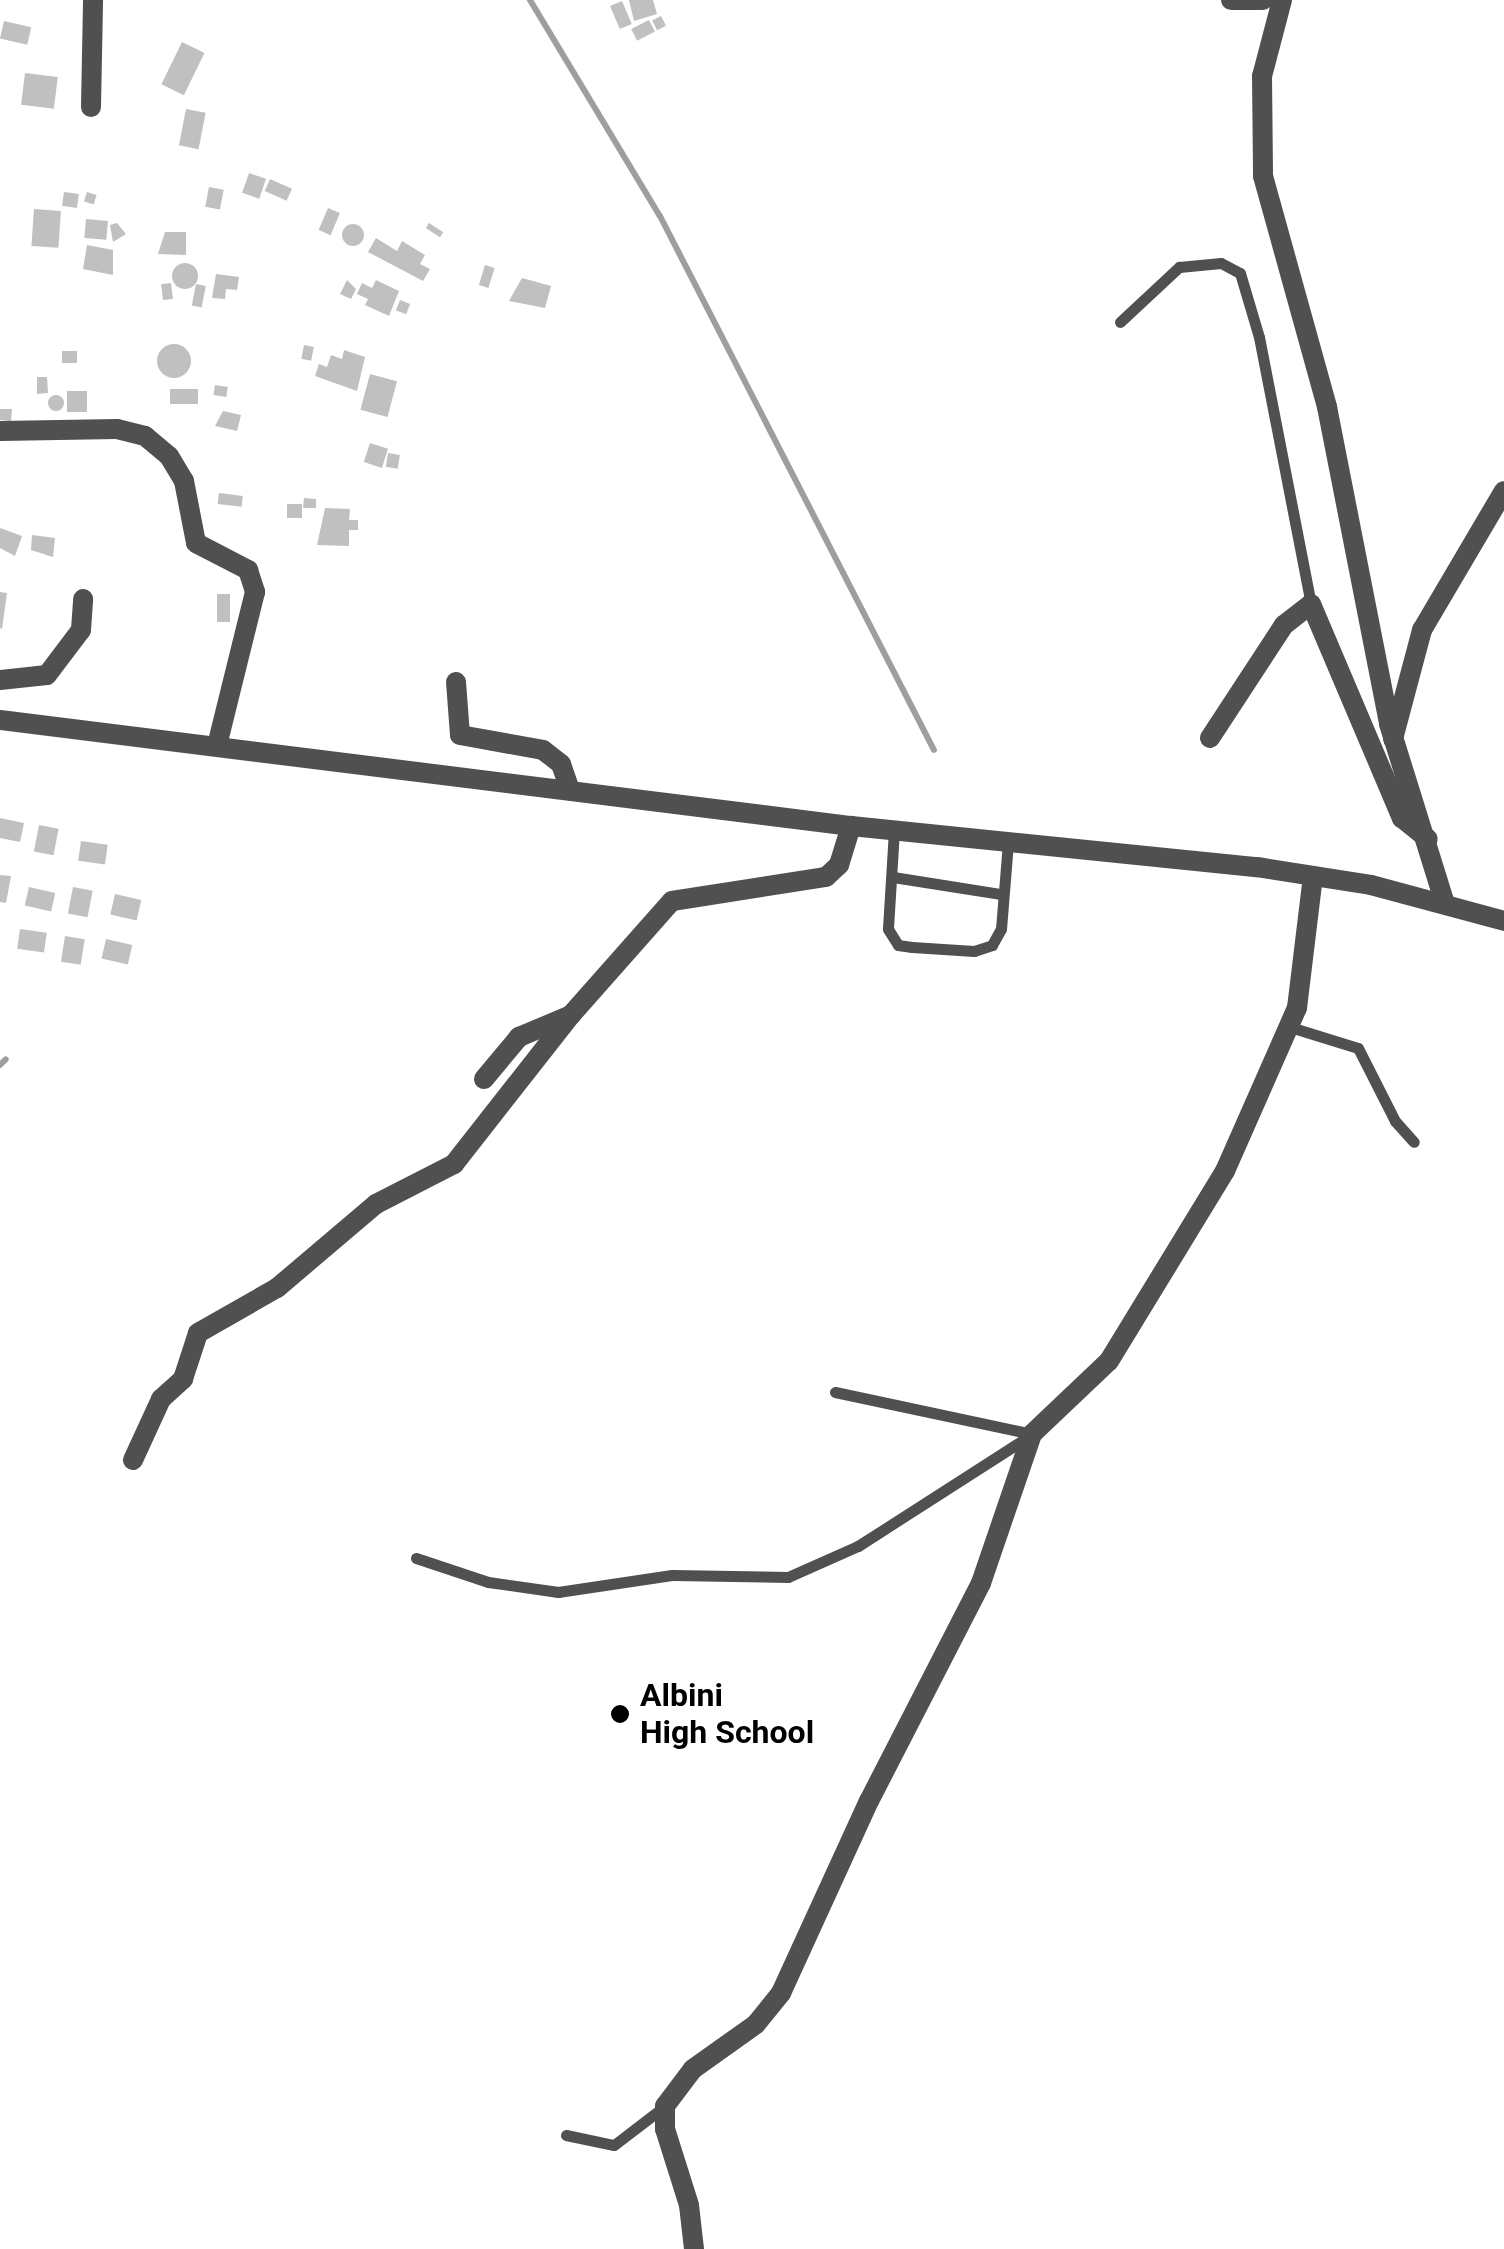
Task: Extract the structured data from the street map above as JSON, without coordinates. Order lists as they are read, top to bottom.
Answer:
{
  "places": ["Albini High School"]
}
